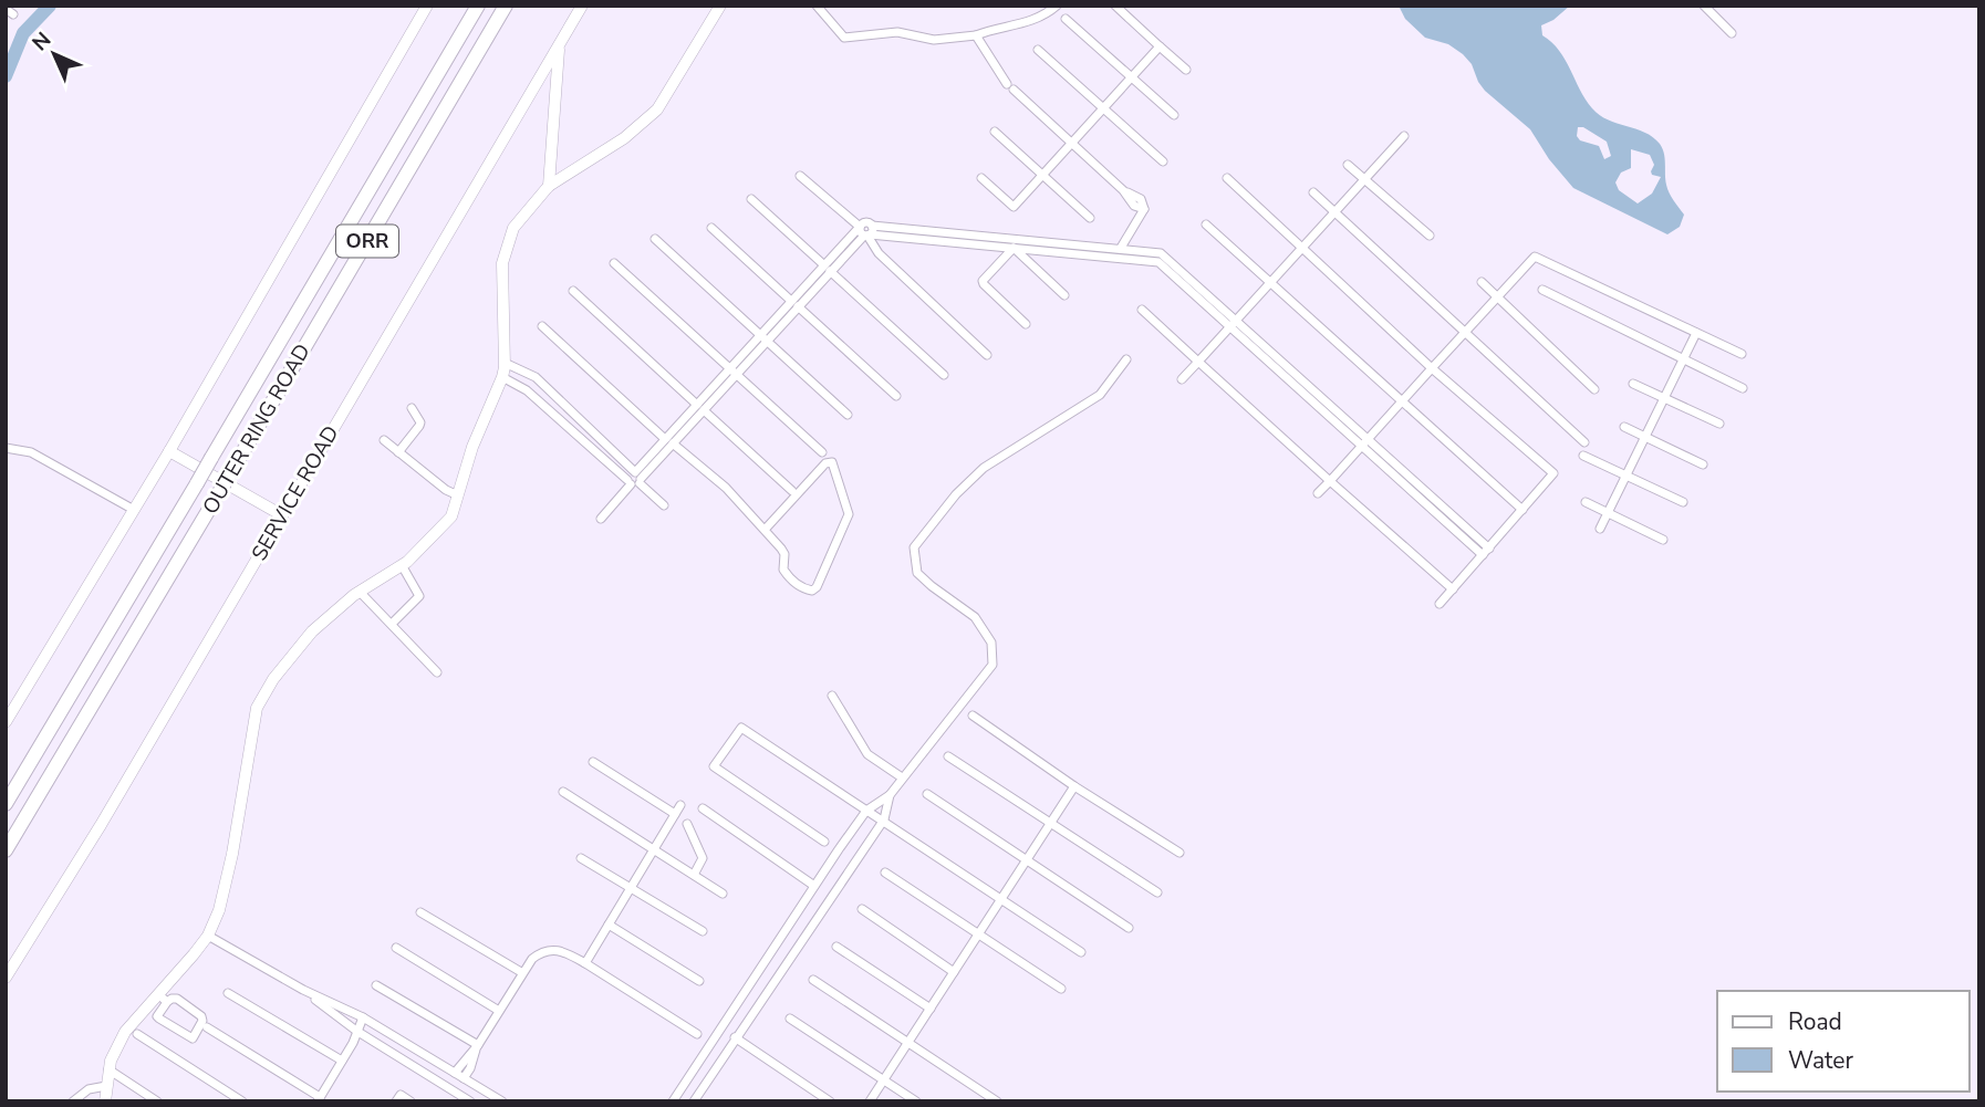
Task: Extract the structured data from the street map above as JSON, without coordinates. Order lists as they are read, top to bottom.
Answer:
{
  "streets": {
    "highway": ["ORR", "OUTER RING ROAD"],
    "main road": ["SERVICE ROAD"]
  },
  "legend": ["Road", "Water"],
  "north": "top left"
}
